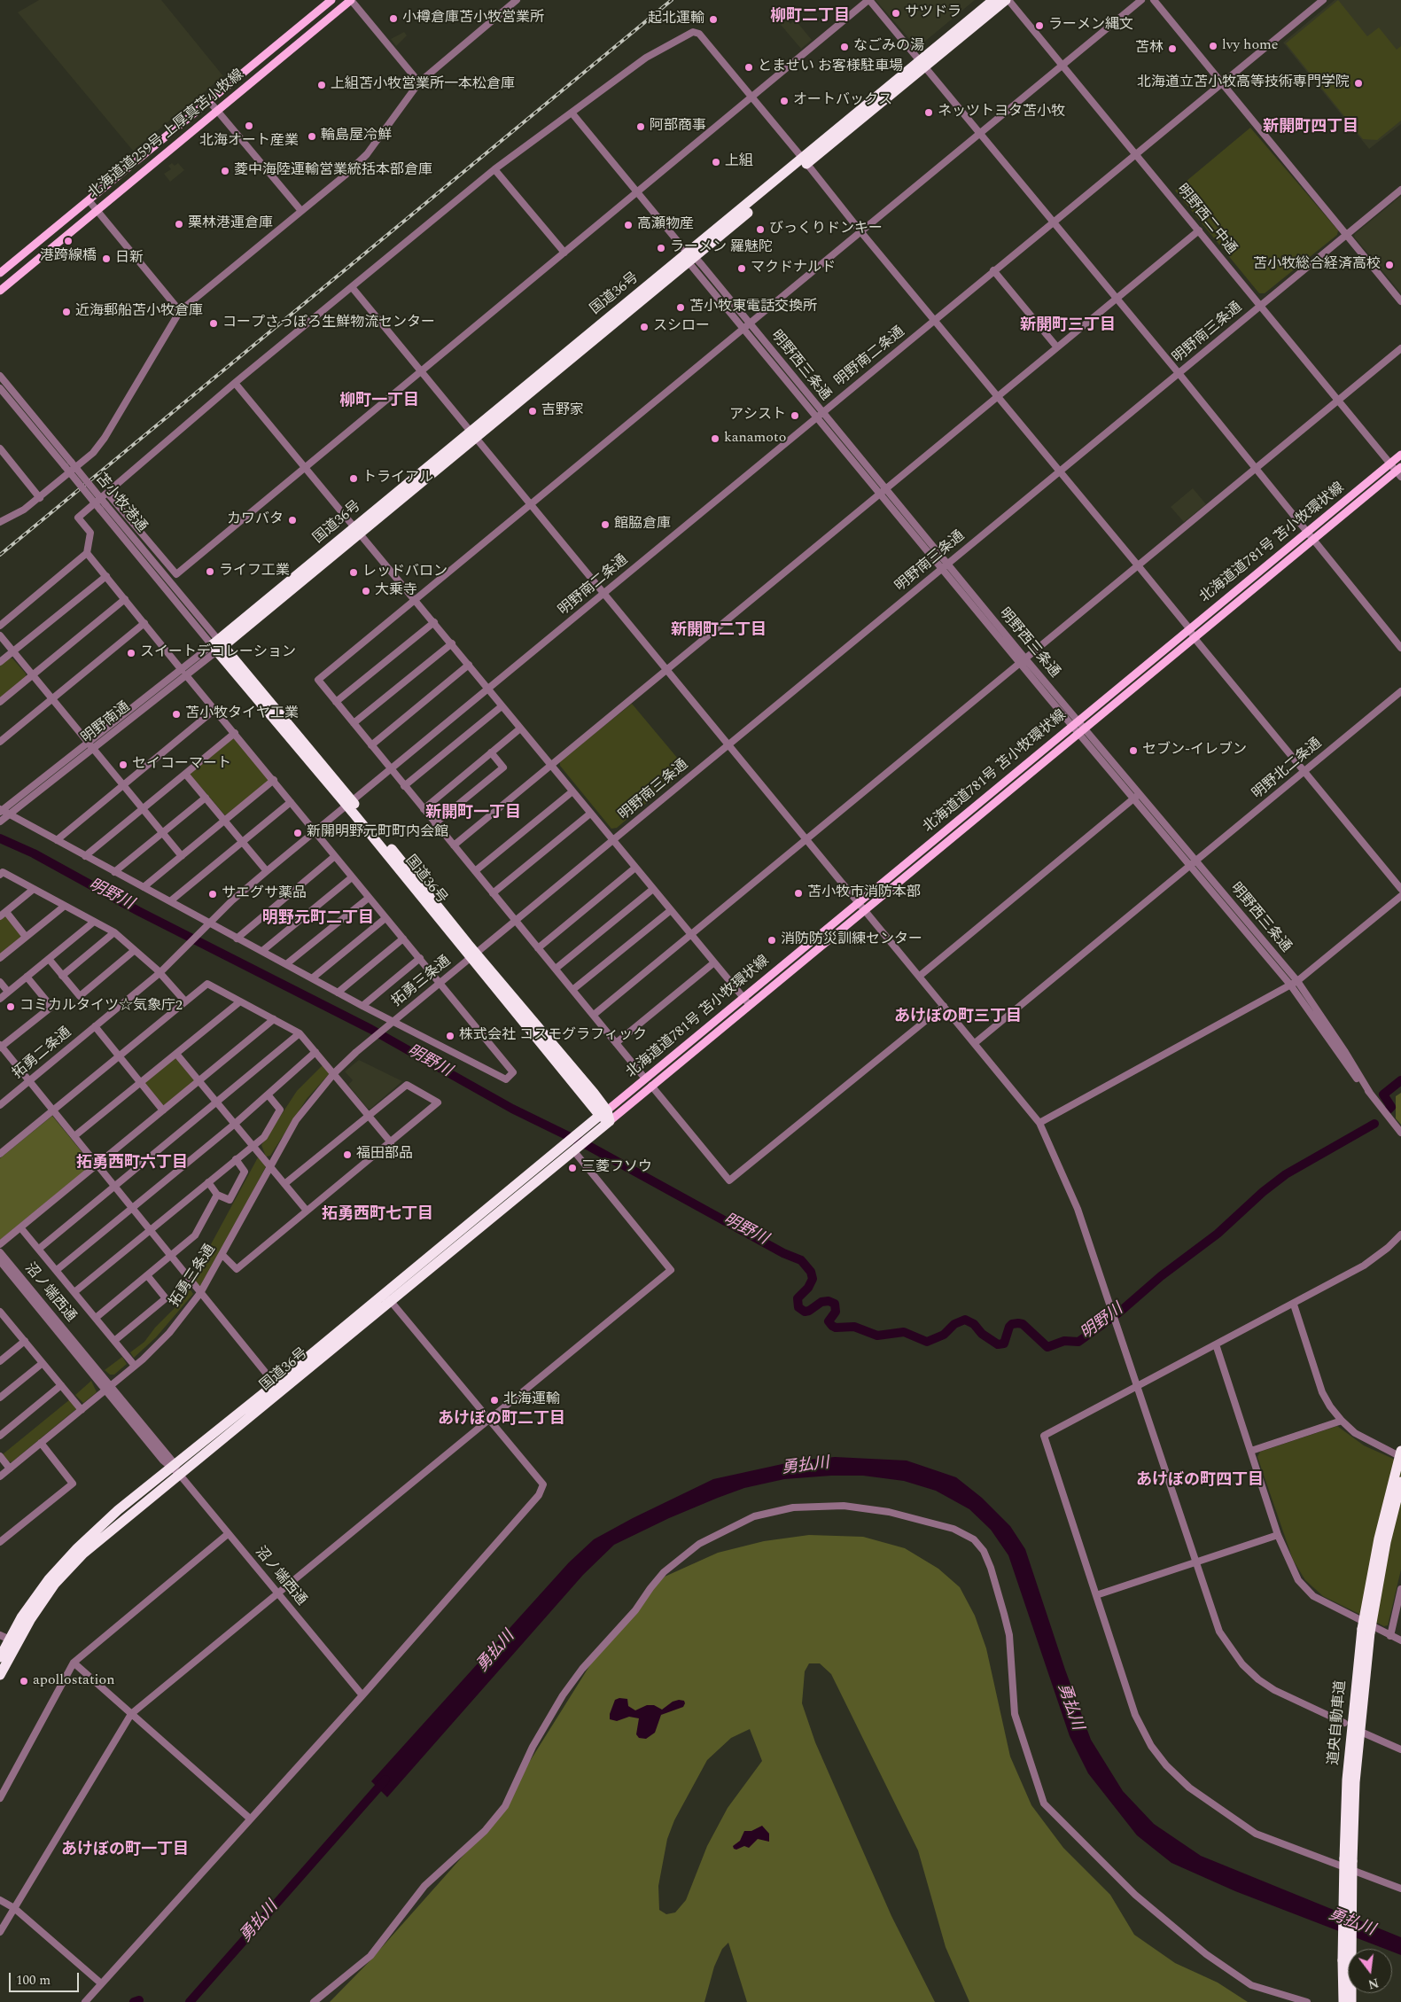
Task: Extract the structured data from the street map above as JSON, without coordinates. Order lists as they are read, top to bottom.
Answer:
{
  "streets": {
    "highway": ["国道36号", "道央自動車道"],
    "main road": ["北海道道259号 上厚真苫小牧線", "北海道道781号 苫小牧環状線"],
    "street": [
      "明野西二中通",
      "明野南三条通",
      "明野南二条通",
      "明野西三条通",
      "苫小牧港通",
      "明野南通",
      "明野北二条通",
      "拓勇三条通",
      "拓勇二条通",
      "沼ノ端西通"
    ]
  },
  "crossings": [
    ["明野西二中通", "国道36号"],
    ["明野西二中通", "明野南三条通"],
    ["明野西二中通", "明野南二条通"],
    ["明野西二中通", "北海道道781号 苫小牧環状線"],
    ["国道36号", "明野南三条通"],
    ["国道36号", "明野南二条通"],
    ["国道36号", "明野西三条通"],
    ["国道36号", "苫小牧港通"],
    ["国道36号", "北海道道781号 苫小牧環状線"],
    ["国道36号", "明野南通"],
    ["国道36号", "拓勇三条通"],
    ["国道36号", "沼ノ端西通"],
    ["明野南三条通", "明野西三条通"],
    ["明野南三条通", "拓勇三条通"],
    ["明野南二条通", "明野西三条通"],
    ["明野西三条通", "北海道道781号 苫小牧環状線"],
    ["明野西三条通", "明野北二条通"],
    ["苫小牧港通", "明野南通"],
    ["拓勇三条通", "沼ノ端西通"]
  ],
  "districts": [
    "柳町二丁目",
    "新開町四丁目",
    "新開町三丁目",
    "柳町一丁目",
    "新開町二丁目",
    "新開町一丁目",
    "明野元町二丁目",
    "あけぼの町三丁目",
    "拓勇西町六丁目",
    "拓勇西町七丁目",
    "あけぼの町二丁目",
    "あけぼの町四丁目",
    "あけぼの町一丁目"
  ],
  "water": ["明野川", "勇払川"],
  "places": [
    "サツドラ",
    "小樽倉庫苫小牧営業所",
    "起北運輸",
    "ラーメン縄文",
    "lvy home",
    "なごみの湯",
    "苫林",
    "とませい お客様駐車場",
    "北海道立苫小牧高等技術専門学院",
    "上組苫小牧営業所一本松倉庫",
    "オートバックス",
    "ネッツトヨタ苫小牧",
    "北海オート産業",
    "阿部商事",
    "輪島屋冷鮮",
    "上組",
    "菱中海陸運輸営業統括本部倉庫",
    "栗林港運倉庫",
    "高瀬物産",
    "びっくりドンキー",
    "港跨線橋",
    "ラーメン 羅魅陀",
    "日新",
    "苫小牧総合経済高校",
    "マクドナルド",
    "苫小牧東電話交換所",
    "近海郵船苫小牧倉庫",
    "コープさっぽろ生鮮物流センター",
    "スシロー",
    "吉野家",
    "アシスト",
    "kanamoto",
    "トライアル",
    "カワバタ",
    "館脇倉庫",
    "ライフ工業",
    "レッドバロン",
    "大乗寺",
    "スイートデコレーション",
    "苫小牧タイヤ工業",
    "セブン-イレブン",
    "セイコーマート",
    "新開明野元町町内会館",
    "苫小牧市消防本部",
    "サエグサ薬品",
    "消防防災訓練センター",
    "コミカルタイツ☆気象庁2",
    "株式会社 コスモグラフィック",
    "福田部品",
    "三菱フソウ",
    "北海運輸",
    "apollostation"
  ],
  "scale_bar": "100 m",
  "north": "bottom"
}
